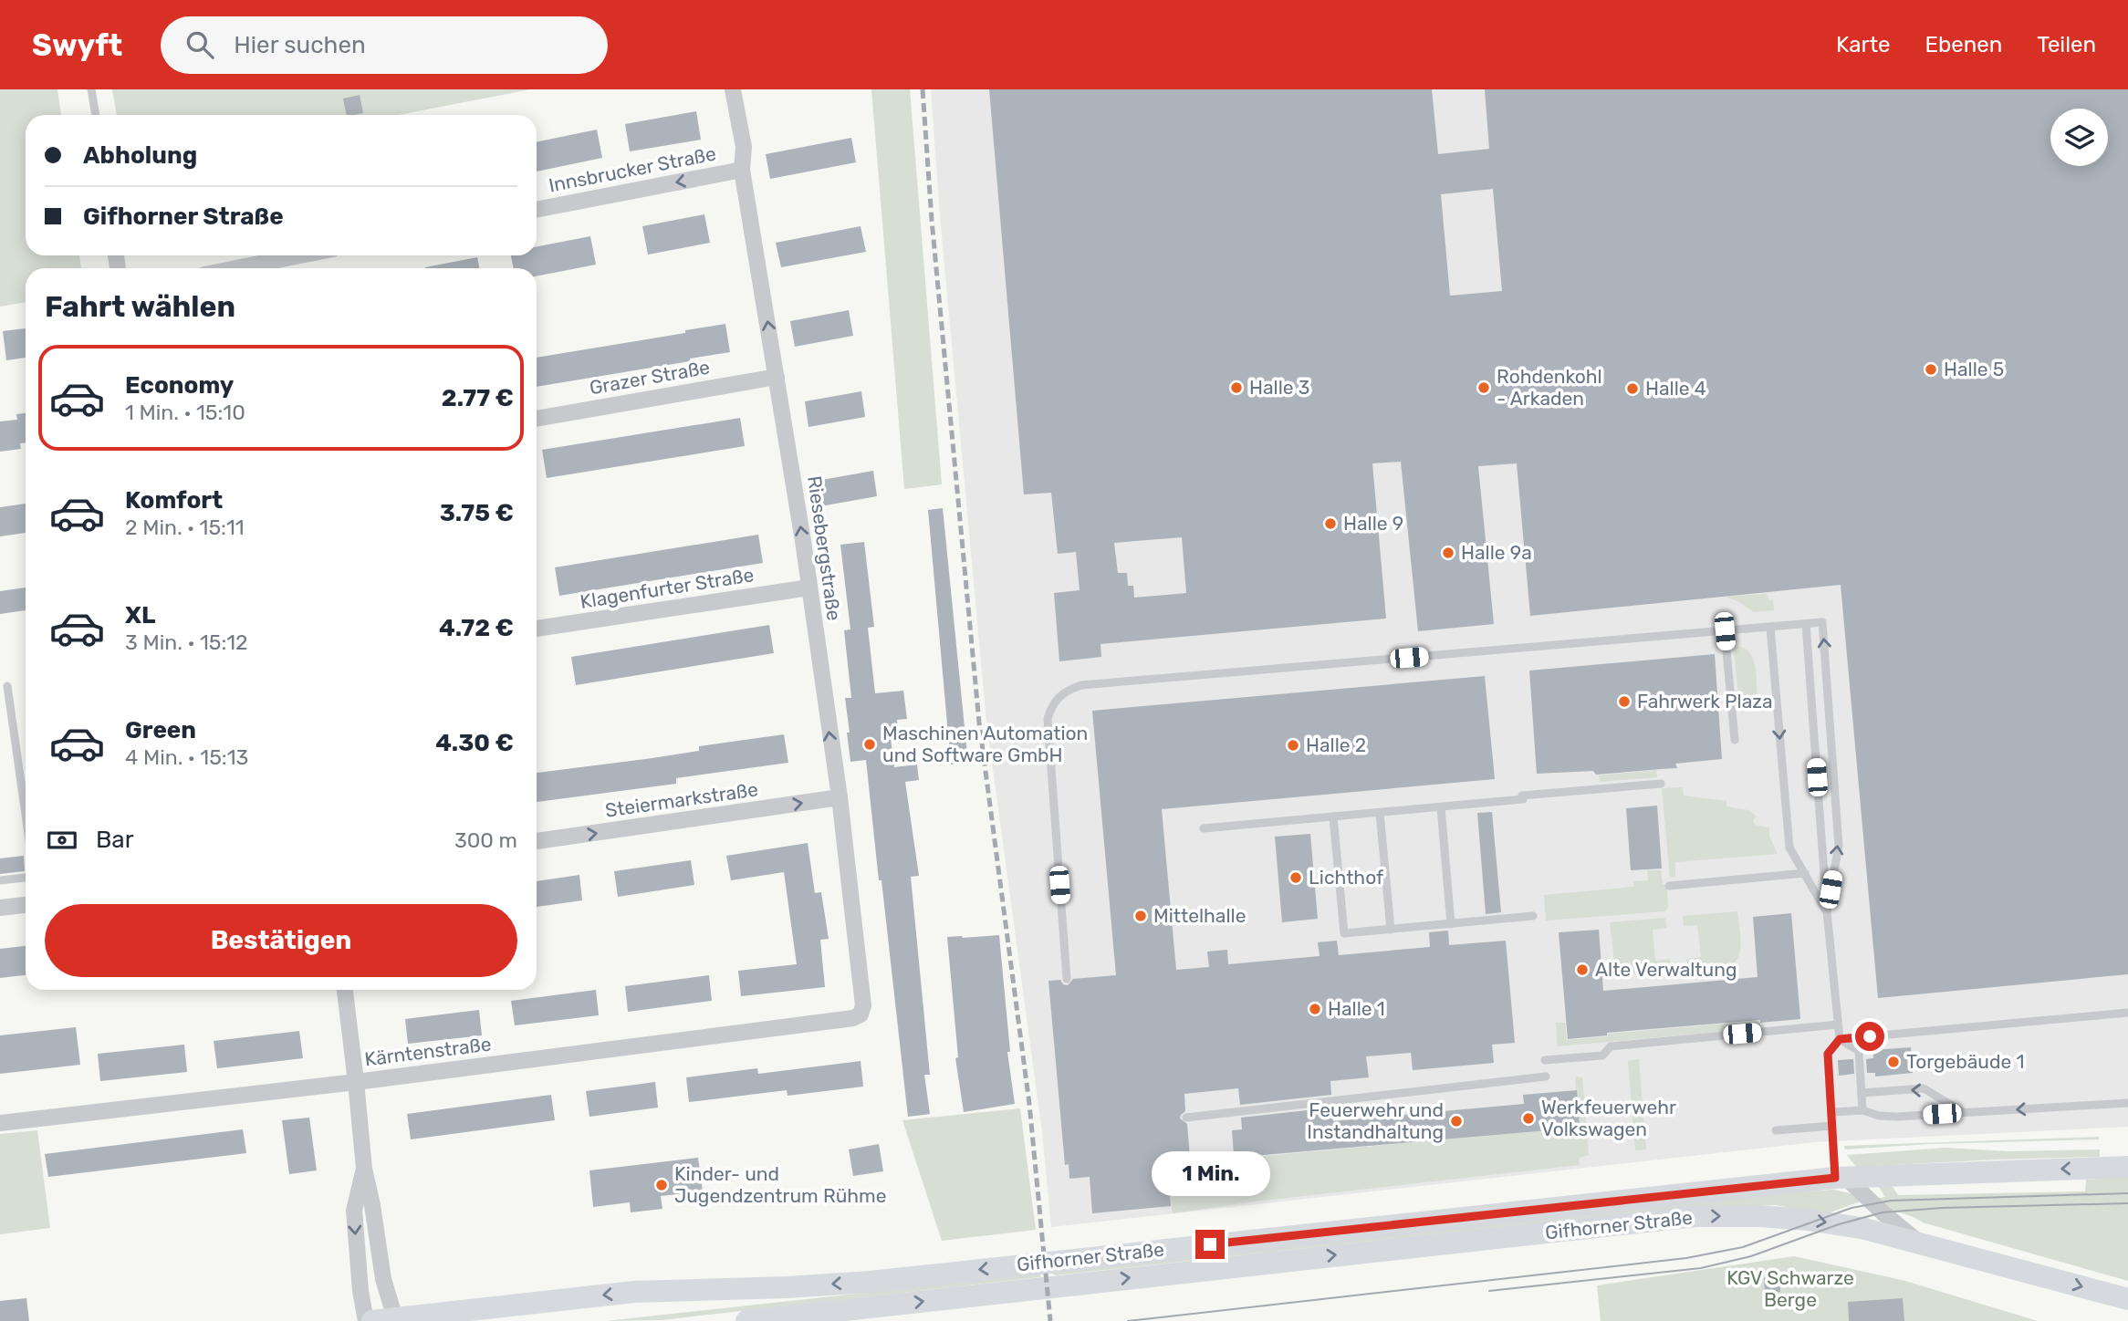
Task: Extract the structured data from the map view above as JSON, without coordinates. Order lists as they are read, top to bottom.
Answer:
{
  "streets": {
    "main road": ["Gifhorner Straße"],
    "street": [
      "Innsbrucker Straße",
      "Grazer Straße",
      "Riesebergstraße",
      "Klagenfurter Straße",
      "Steiermarkstraße",
      "Kärntenstraße"
    ]
  },
  "crossings": [
    ["Innsbrucker Straße", "Riesebergstraße"],
    ["Grazer Straße", "Riesebergstraße"],
    ["Riesebergstraße", "Klagenfurter Straße"],
    ["Riesebergstraße", "Steiermarkstraße"],
    ["Riesebergstraße", "Kärntenstraße"]
  ],
  "one_way": ["Innsbrucker Straße", "Riesebergstraße", "Steiermarkstraße"],
  "parks": ["KGV Schwarze Berge"],
  "places": [
    "Halle 5",
    "Halle 3",
    "Rohdenkohl - Arkaden",
    "Halle 4",
    "Halle 9",
    "Halle 9a",
    "Fahrwerk Plaza",
    "Maschinen Automation und Software GmbH",
    "Halle 2",
    "Lichthof",
    "Mittelhalle",
    "Alte Verwaltung",
    "Halle 1",
    "Torgebäude 1",
    "Werkfeuerwehr Volkswagen",
    "Feuerwehr und Instandhaltung",
    "Kinder- und Jugendzentrum Rühme"
  ],
  "page": {
    "header": "Swyft",
    "search": "Hier suchen",
    "nav": ["Karte", "Ebenen", "Teilen"],
    "banner": ["Abholung", "Gifhorner Straße"],
    "heading": "Fahrt wählen",
    "list": [
      {
        "name": "Economy",
        "note": "1 Min. · 15:10",
        "value": "2.77 €"
      },
      {
        "name": "Komfort",
        "note": "2 Min. · 15:11",
        "value": "3.75 €"
      },
      {
        "name": "XL",
        "note": "3 Min. · 15:12",
        "value": "4.72 €"
      },
      {
        "name": "Green",
        "note": "4 Min. · 15:13",
        "value": "4.30 €"
      }
    ],
    "pay": ["Bar", "300 m"],
    "buttons": "Bestätigen",
    "bubble": "1 Min."
  }
}
